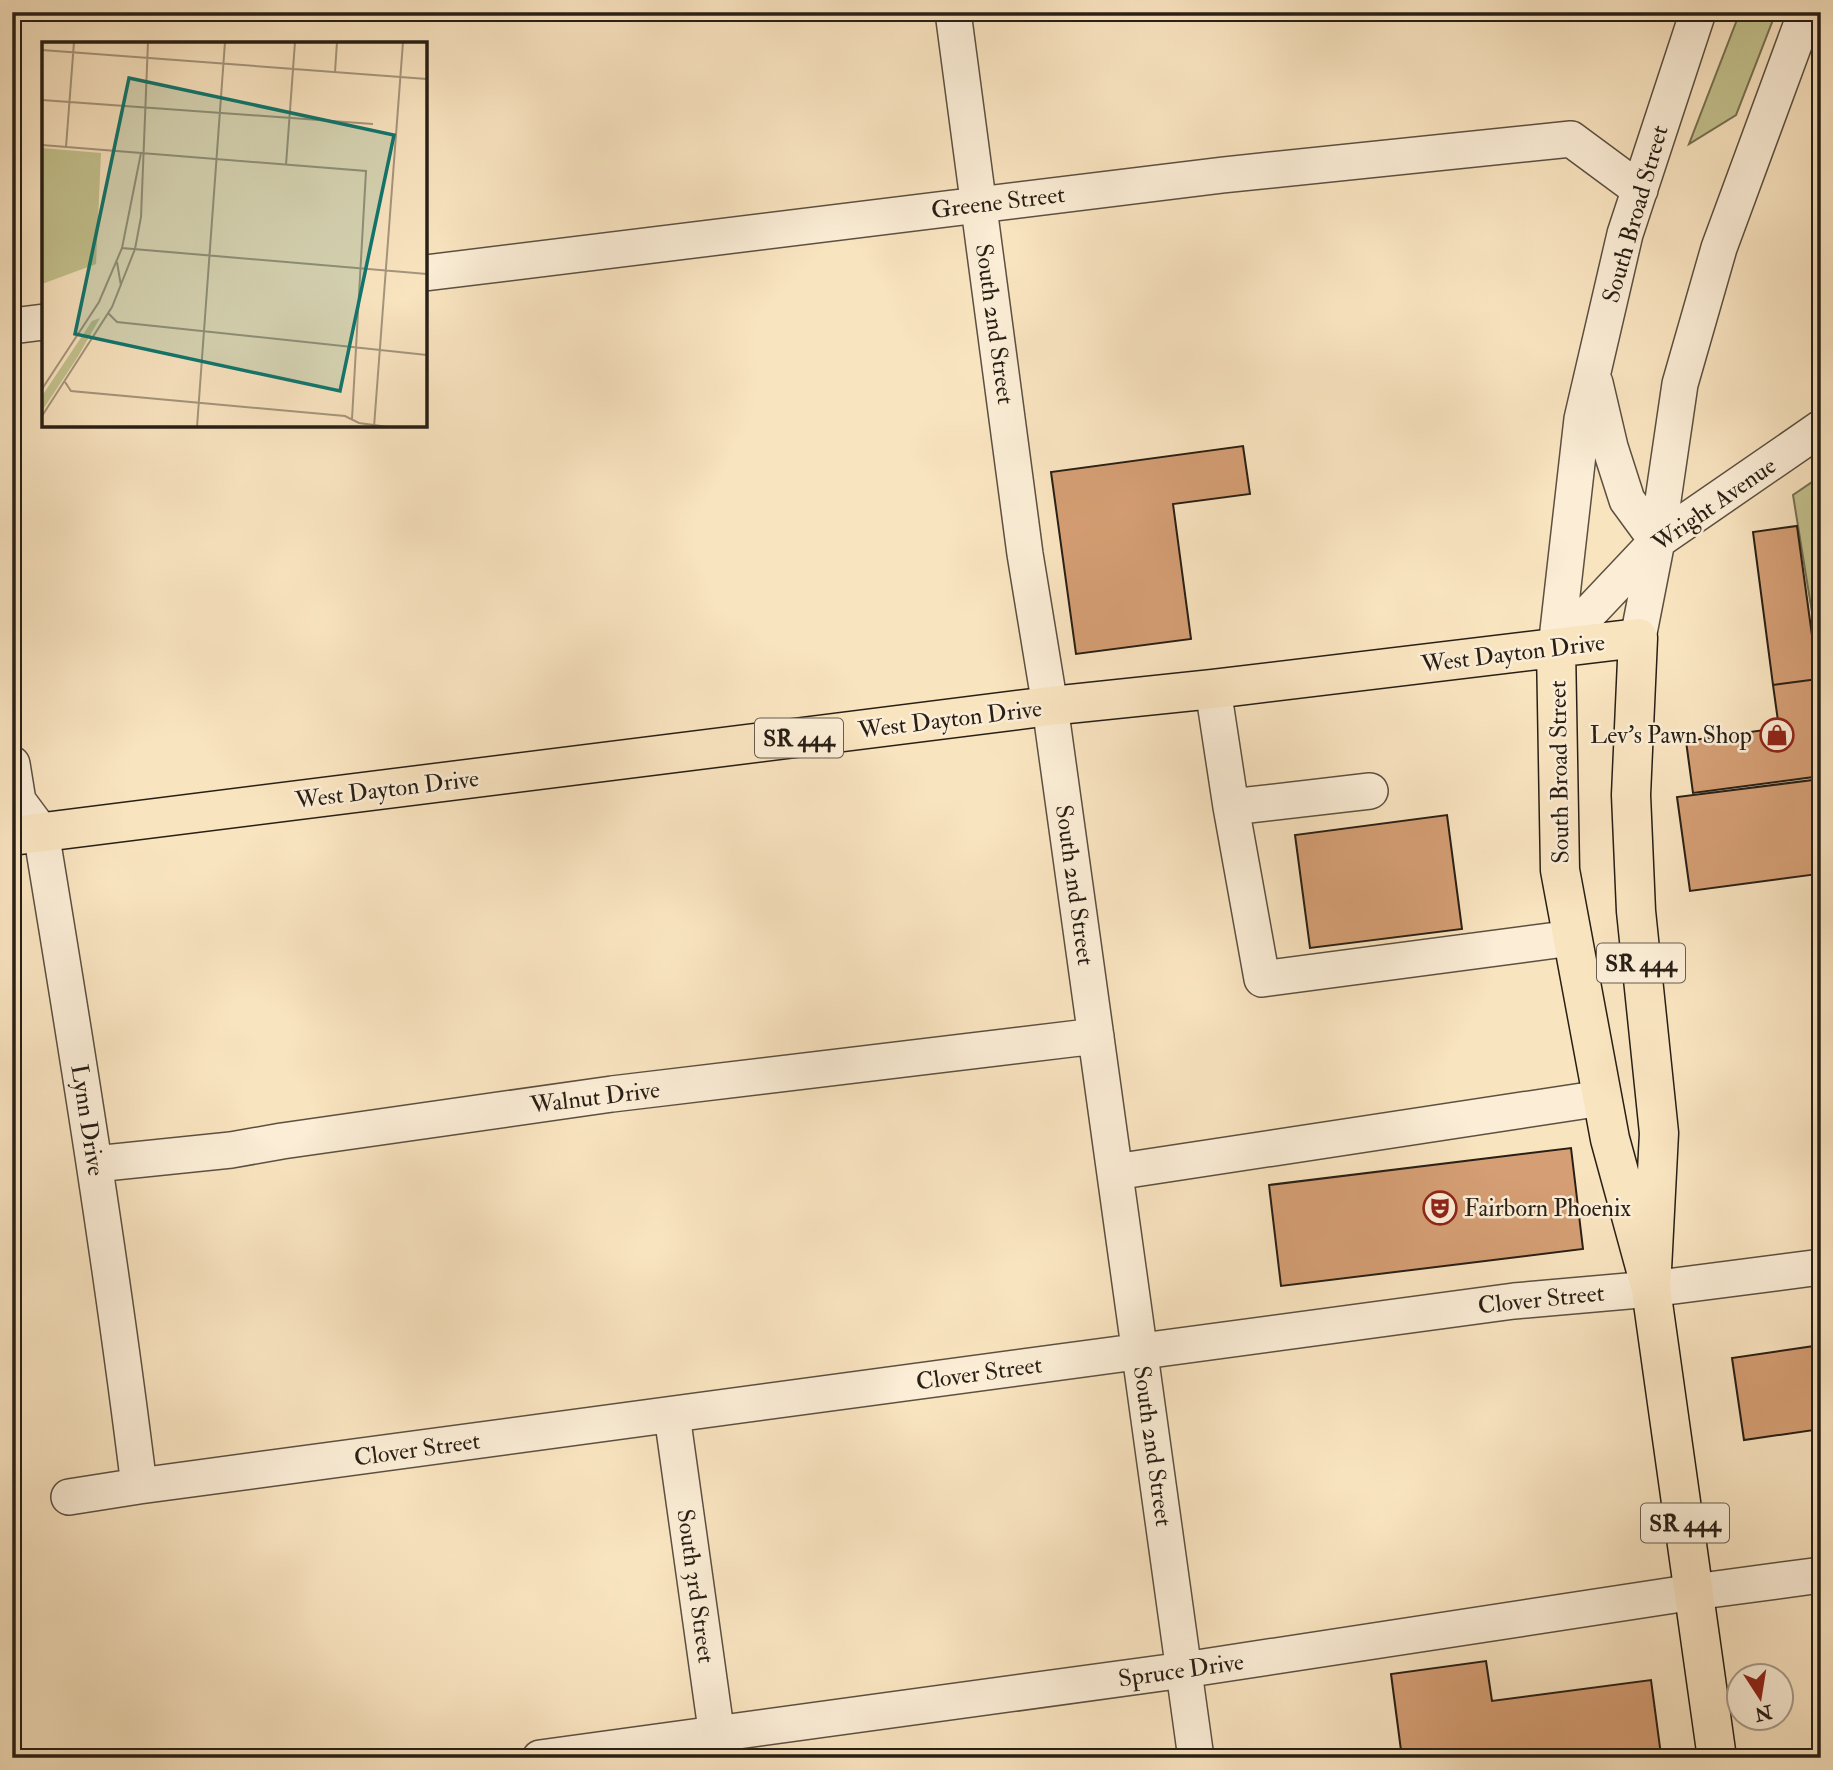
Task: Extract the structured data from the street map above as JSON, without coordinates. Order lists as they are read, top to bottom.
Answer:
{
  "streets": {
    "main road": ["South Broad Street", "West Dayton Drive", "SR 444"],
    "street": [
      "Greene Street",
      "South 2nd Street",
      "Wright Avenue",
      "Walnut Drive",
      "Lynn Drive",
      "Clover Street",
      "South 3rd Street",
      "Spruce Drive"
    ]
  },
  "crossings": [
    ["Greene Street", "South Broad Street"],
    ["Greene Street", "South 2nd Street"],
    ["South Broad Street", "Wright Avenue"],
    ["South Broad Street", "West Dayton Drive"],
    ["South Broad Street", "Clover Street"],
    ["South Broad Street", "Spruce Drive"],
    ["South 2nd Street", "West Dayton Drive"],
    ["South 2nd Street", "Walnut Drive"],
    ["South 2nd Street", "Clover Street"],
    ["South 2nd Street", "Spruce Drive"],
    ["Wright Avenue", "West Dayton Drive"],
    ["West Dayton Drive", "Lynn Drive"],
    ["Walnut Drive", "Lynn Drive"],
    ["Lynn Drive", "Clover Street"],
    ["Clover Street", "South 3rd Street"],
    ["South 3rd Street", "Spruce Drive"]
  ],
  "places": {
    "shop": ["Lev's Pawn Shop"],
    "theatre": ["Fairborn Phoenix"]
  },
  "north": "bottom"
}
